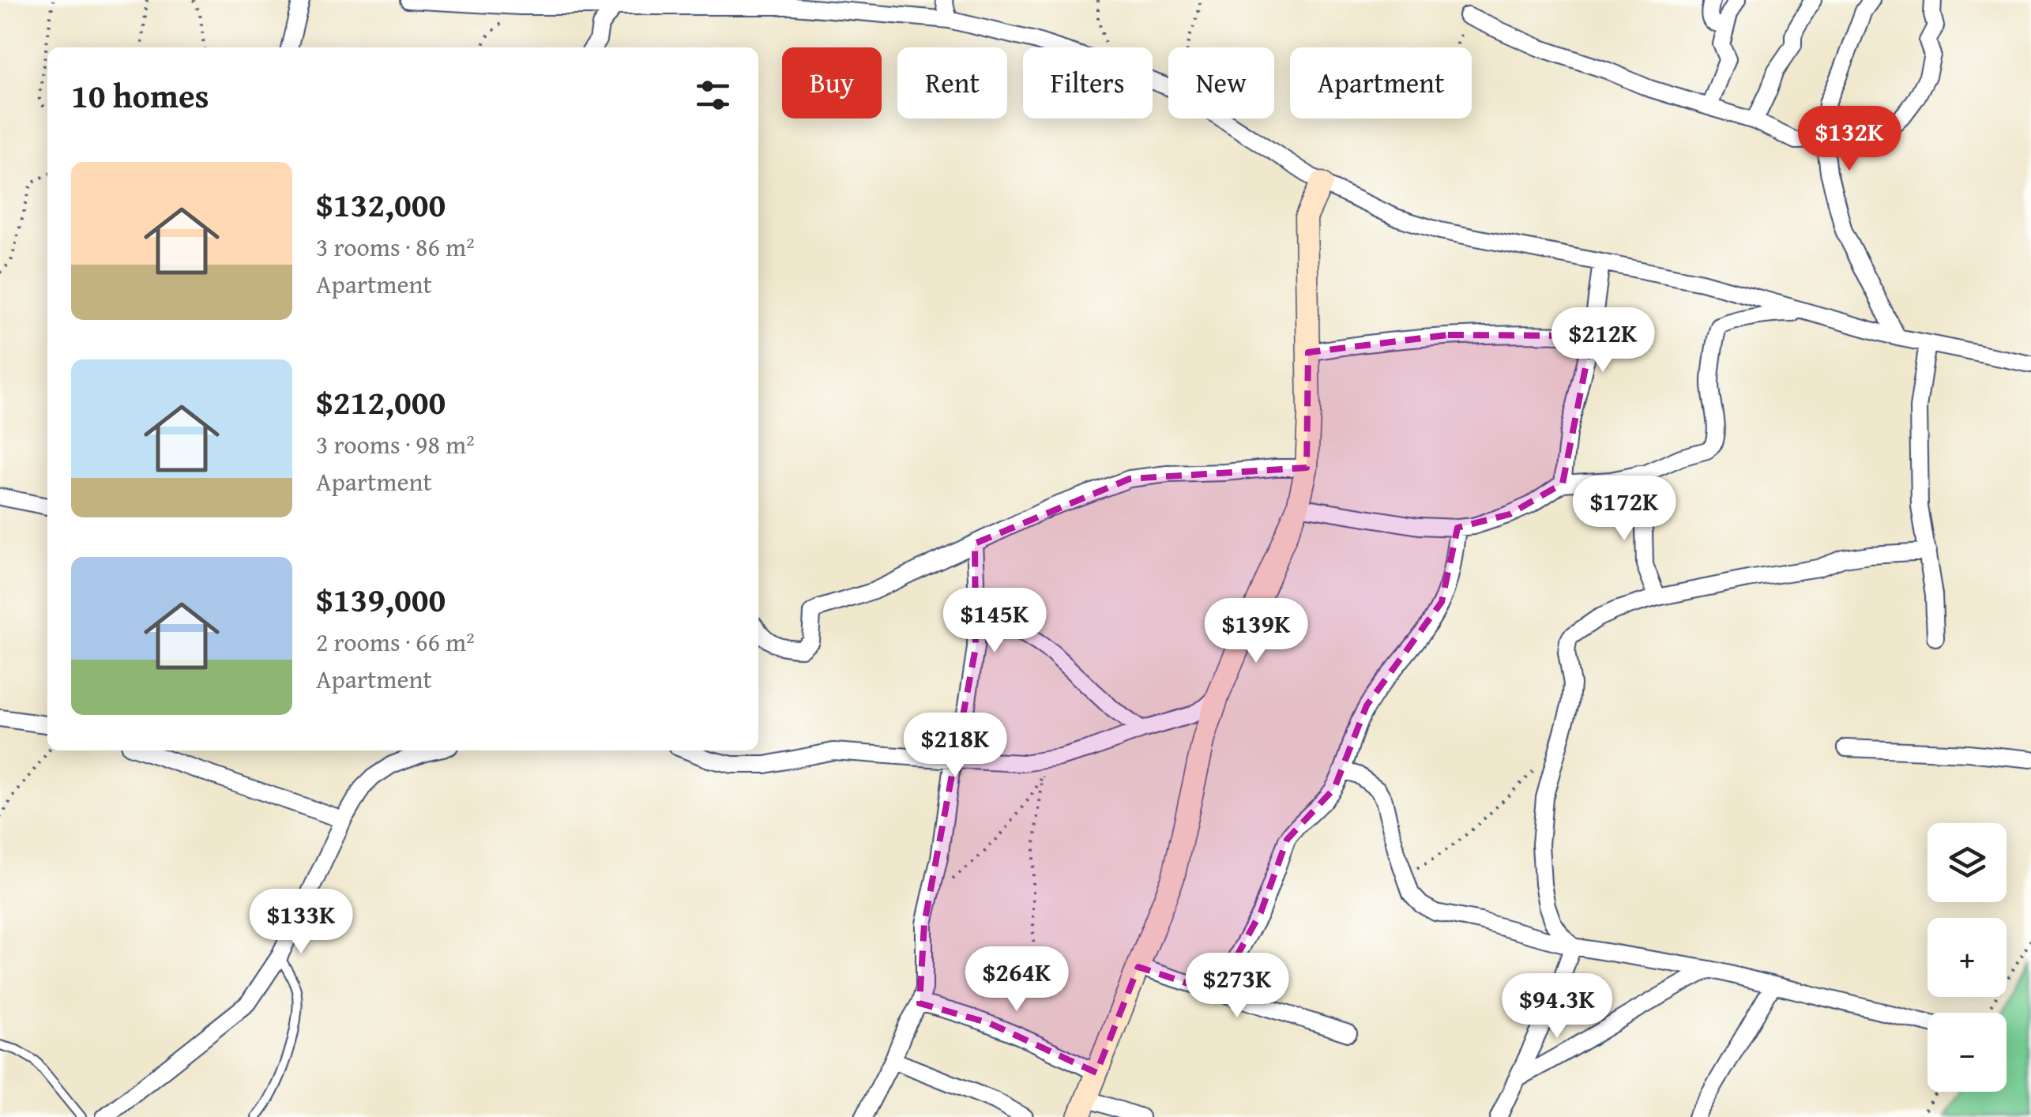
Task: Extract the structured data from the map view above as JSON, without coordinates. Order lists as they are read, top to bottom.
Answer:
{
  "page": {
    "chip": [
      "Buy",
      "Rent",
      "Filters",
      "New",
      "Apartment"
    ],
    "heading": "10 homes",
    "price": [
      "$132K",
      "$212K",
      "$172K",
      "$145K",
      "$139K",
      "$218K",
      "$133K",
      "$264K",
      "$273K",
      "$94.3K"
    ],
    "list": [
      {
        "name": "$132,000",
        "note": "3 rooms · 86 m² · Apartment"
      },
      {
        "name": "$212,000",
        "note": "3 rooms · 98 m² · Apartment"
      },
      {
        "name": "$139,000",
        "note": "2 rooms · 66 m² · Apartment"
      }
    ],
    "map_buttons": ["+", "−"]
  }
}
